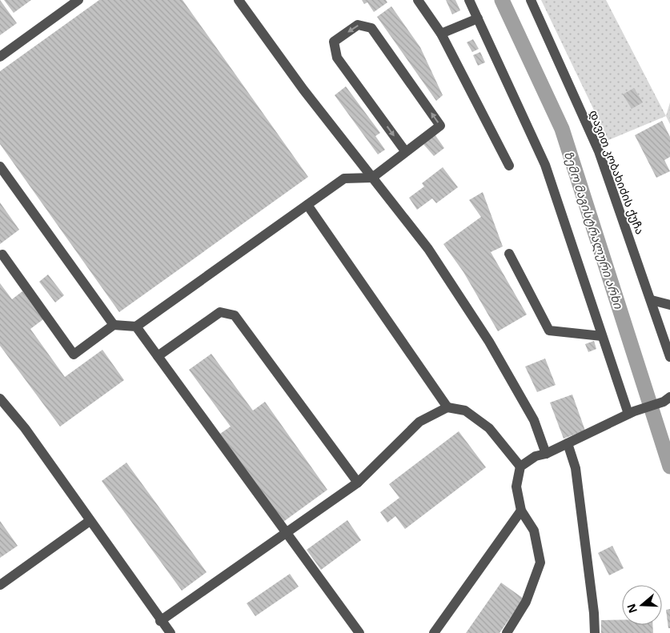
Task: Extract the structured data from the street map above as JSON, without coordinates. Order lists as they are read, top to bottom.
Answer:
{
  "streets": {
    "street": ["დავით კობახიძის ქუჩა"]
  },
  "water": ["ზემო მაგისტრალური არხი"],
  "north": "left"
}
